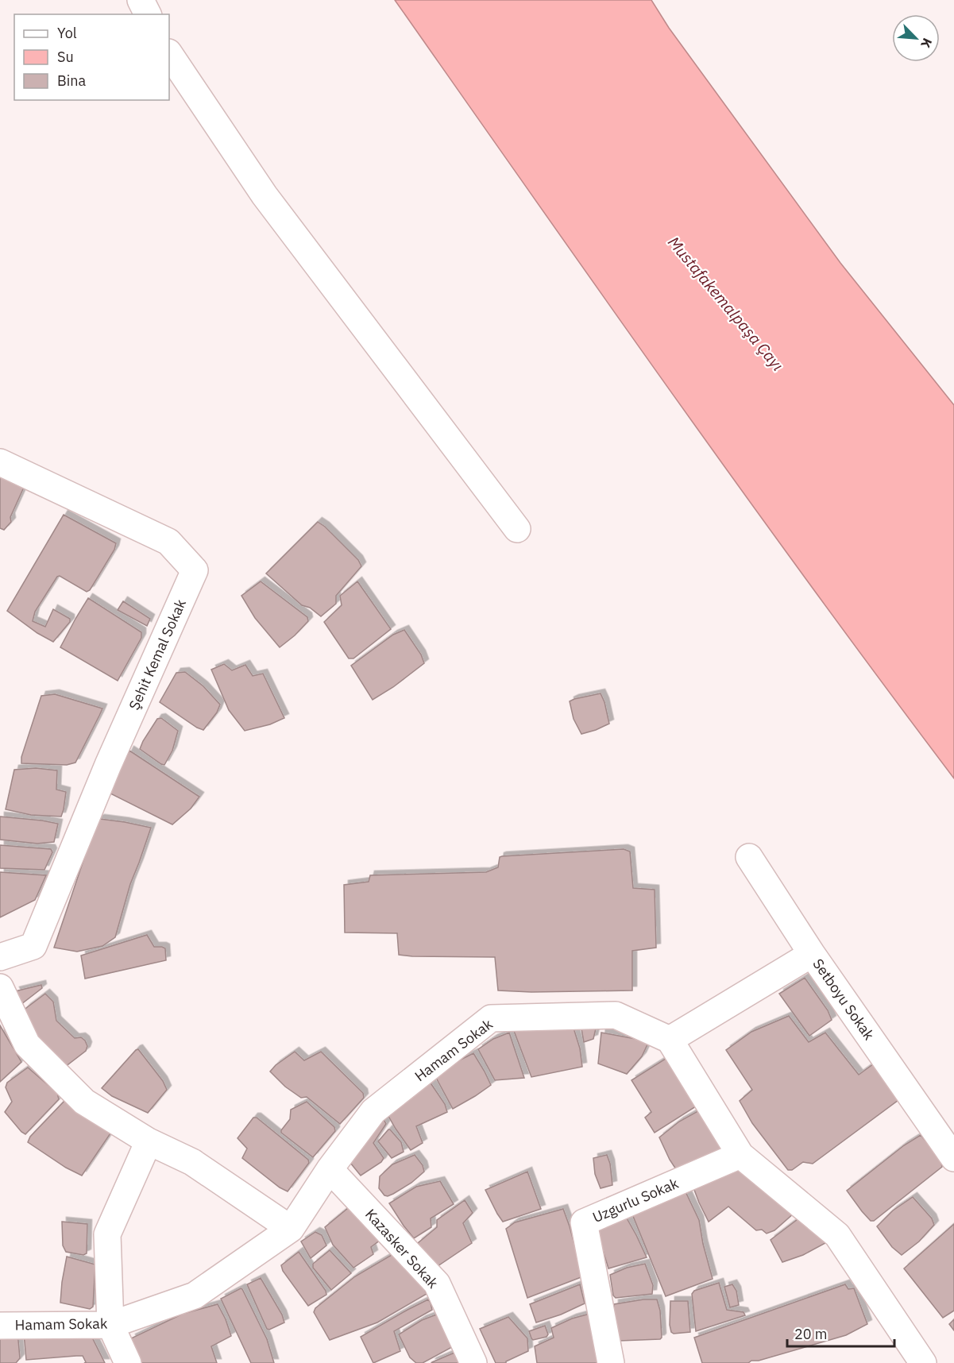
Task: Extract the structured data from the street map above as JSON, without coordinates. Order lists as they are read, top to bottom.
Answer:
{
  "streets": {
    "street": [
      "Şehit Kemal Sokak",
      "Setboyu Sokak",
      "Hamam Sokak",
      "Uzgurlu Sokak",
      "Kazasker Sokak"
    ]
  },
  "crossings": [
    ["Setboyu Sokak", "Hamam Sokak"],
    ["Hamam Sokak", "Kazasker Sokak"]
  ],
  "water": ["Mustafakemalpaşa Çayı"],
  "legend": ["Yol", "Su", "Bina"],
  "scale_bar": "20 m",
  "north": "bottom right"
}
